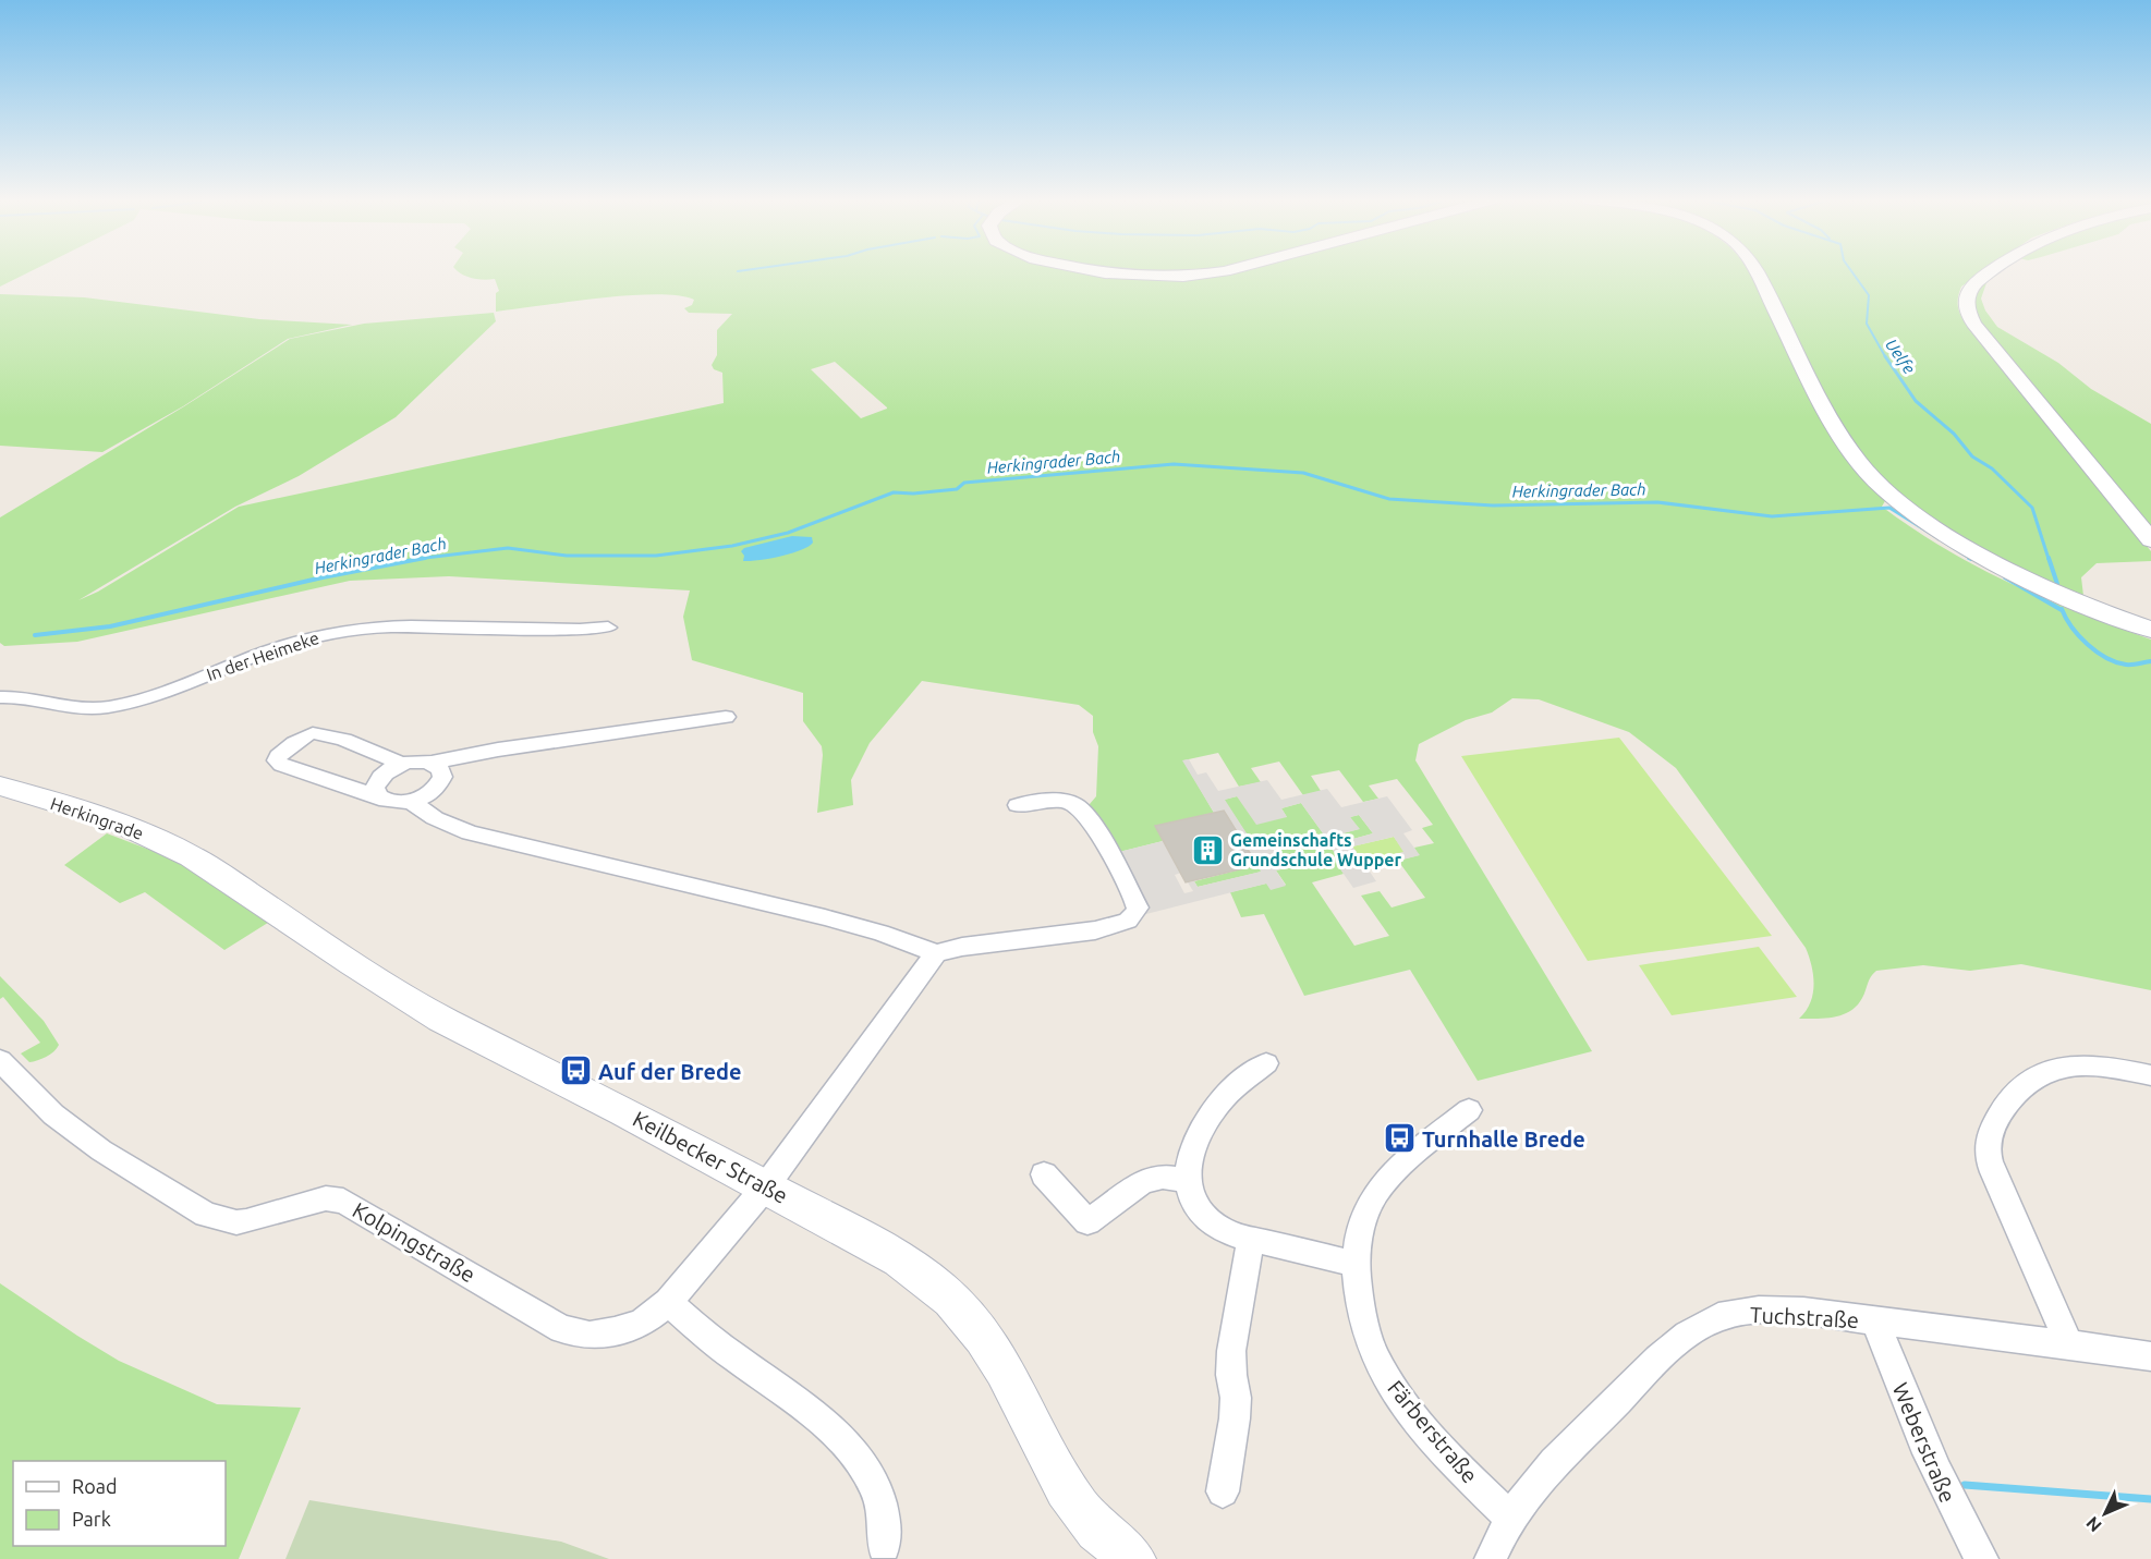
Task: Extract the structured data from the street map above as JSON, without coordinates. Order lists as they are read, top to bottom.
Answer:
{
  "streets": {
    "main road": ["Herkingrade", "Keilbecker Straße"],
    "street": [
      "In der Heimeke",
      "Kolpingstraße",
      "Tuchstraße",
      "Färberstraße",
      "Weberstraße"
    ]
  },
  "crossings": [
    ["Herkingrade", "Keilbecker Straße"],
    ["Keilbecker Straße", "Kolpingstraße"],
    ["Tuchstraße", "Färberstraße"],
    ["Tuchstraße", "Weberstraße"]
  ],
  "water": ["Uelfe", "Herkingrader Bach"],
  "places": {
    "building": ["Gemeinschafts Grundschule Wupper"],
    "bus stop": ["Auf der Brede", "Turnhalle Brede"]
  },
  "legend": ["Road", "Park"],
  "north": "bottom left"
}
